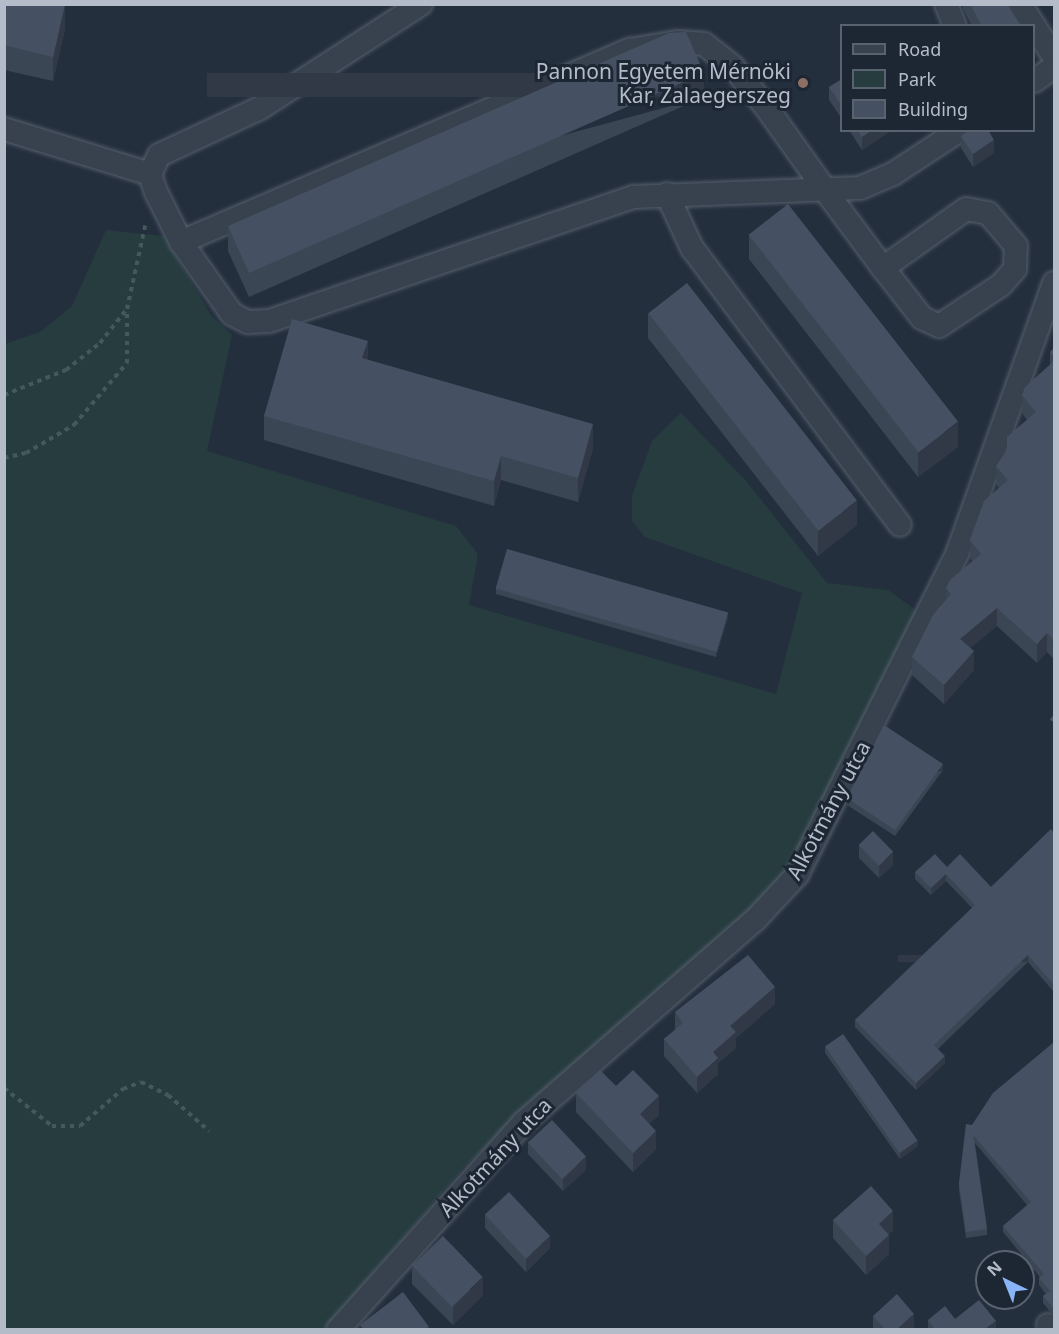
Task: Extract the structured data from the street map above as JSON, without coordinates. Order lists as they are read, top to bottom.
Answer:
{
  "streets": {
    "street": ["Alkotmány utca"]
  },
  "places": ["Pannon Egyetem Mérnöki Kar, Zalaegerszeg"],
  "legend": ["Road", "Park", "Building"],
  "north": "top left"
}
